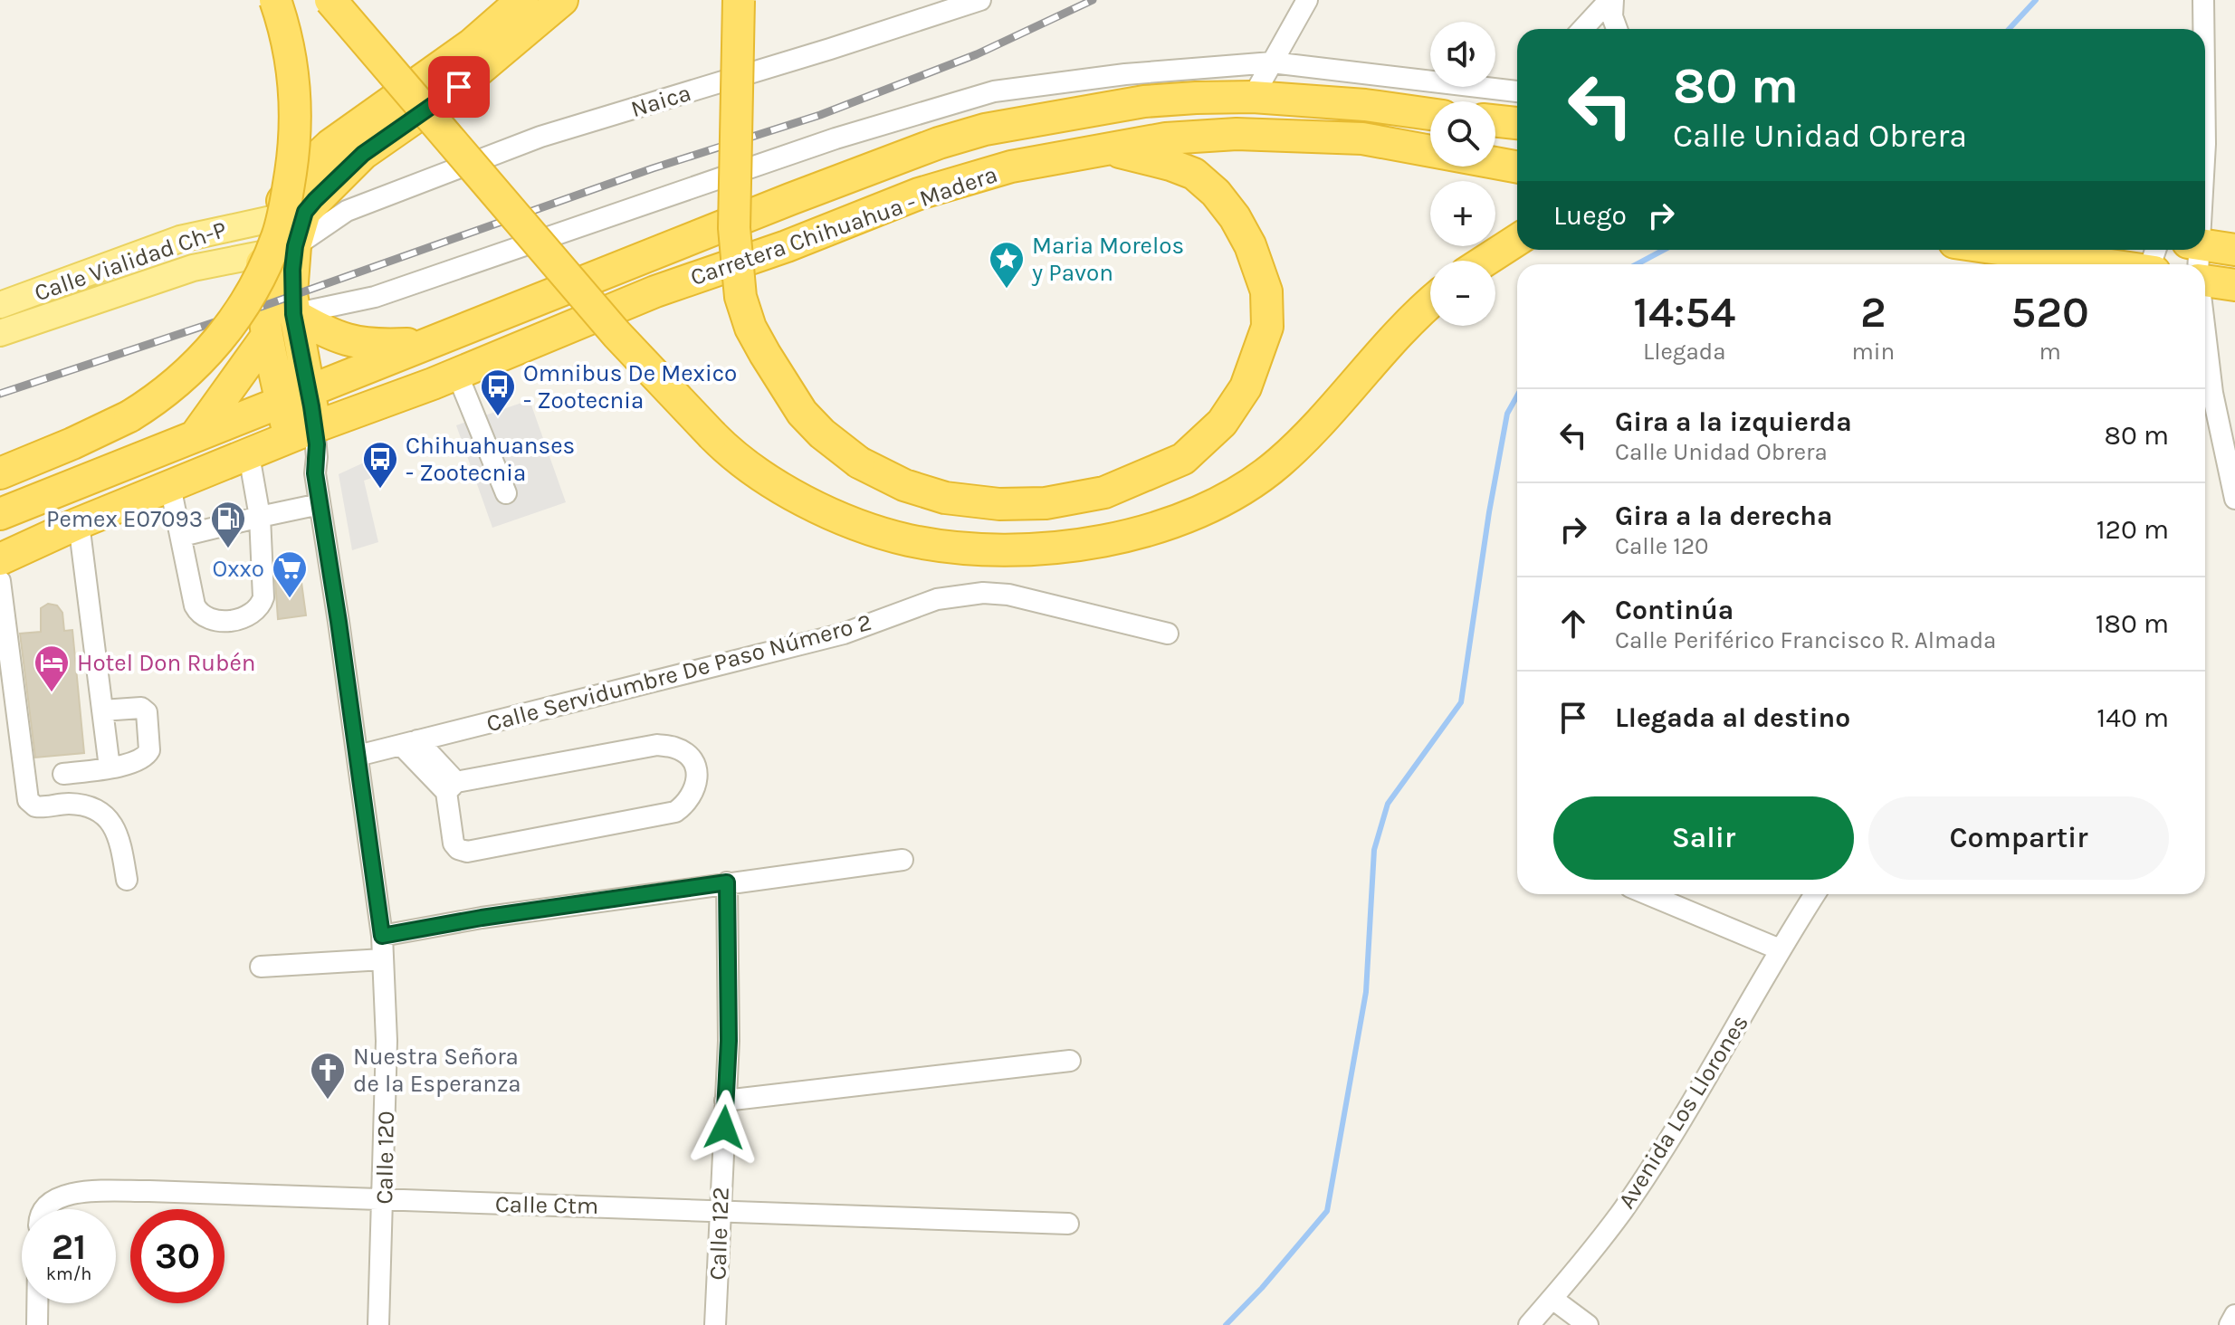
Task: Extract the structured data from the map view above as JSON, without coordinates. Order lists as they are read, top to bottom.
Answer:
{
  "streets": {
    "highway": ["Carretera Chihuahua - Madera"],
    "main road": ["Calle Vialidad Ch-P"],
    "street": [
      "Naica",
      "Calle Servidumbre De Paso Número 2",
      "Avenida Los Llorones",
      "Calle 120",
      "Calle Ctm",
      "Calle 122"
    ]
  },
  "crossings": [
    ["Naica", "Calle Vialidad Ch-P"],
    ["Carretera Chihuahua - Madera", "Calle 120"],
    ["Calle Servidumbre De Paso Número 2", "Calle 120"],
    ["Calle 120", "Calle Ctm"],
    ["Calle Ctm", "Calle 122"]
  ],
  "places": {
    "place": ["Maria Morelos y Pavon"],
    "bus stop": ["Omnibus De Mexico - Zootecnia", "Chihuahuanses - Zootecnia"],
    "fuel station": ["Pemex E07093"],
    "supermarket": ["Oxxo"],
    "hotel": ["Hotel Don Rubén"],
    "church": ["Nuestra Señora de la Esperanza"]
  },
  "page": {
    "map_buttons": ["+", "−"],
    "turn": ["80 m", "Calle Unidad Obrera"],
    "then": "Luego",
    "eta": [
      "14:54",
      "Llegada",
      "2",
      "min",
      "520",
      "m"
    ],
    "list": [
      {
        "name": "Gira a la izquierda",
        "note": "Calle Unidad Obrera",
        "value": "80 m"
      },
      {
        "name": "Gira a la derecha",
        "note": "Calle 120",
        "value": "120 m"
      },
      {
        "name": "Continúa",
        "note": "Calle Periférico Francisco R. Almada",
        "value": "180 m"
      },
      {
        "name": "Llegada al destino",
        "value": "140 m"
      }
    ],
    "buttons": ["Salir", "Compartir"],
    "speed": "21 km/h",
    "limit": "30"
  }
}
